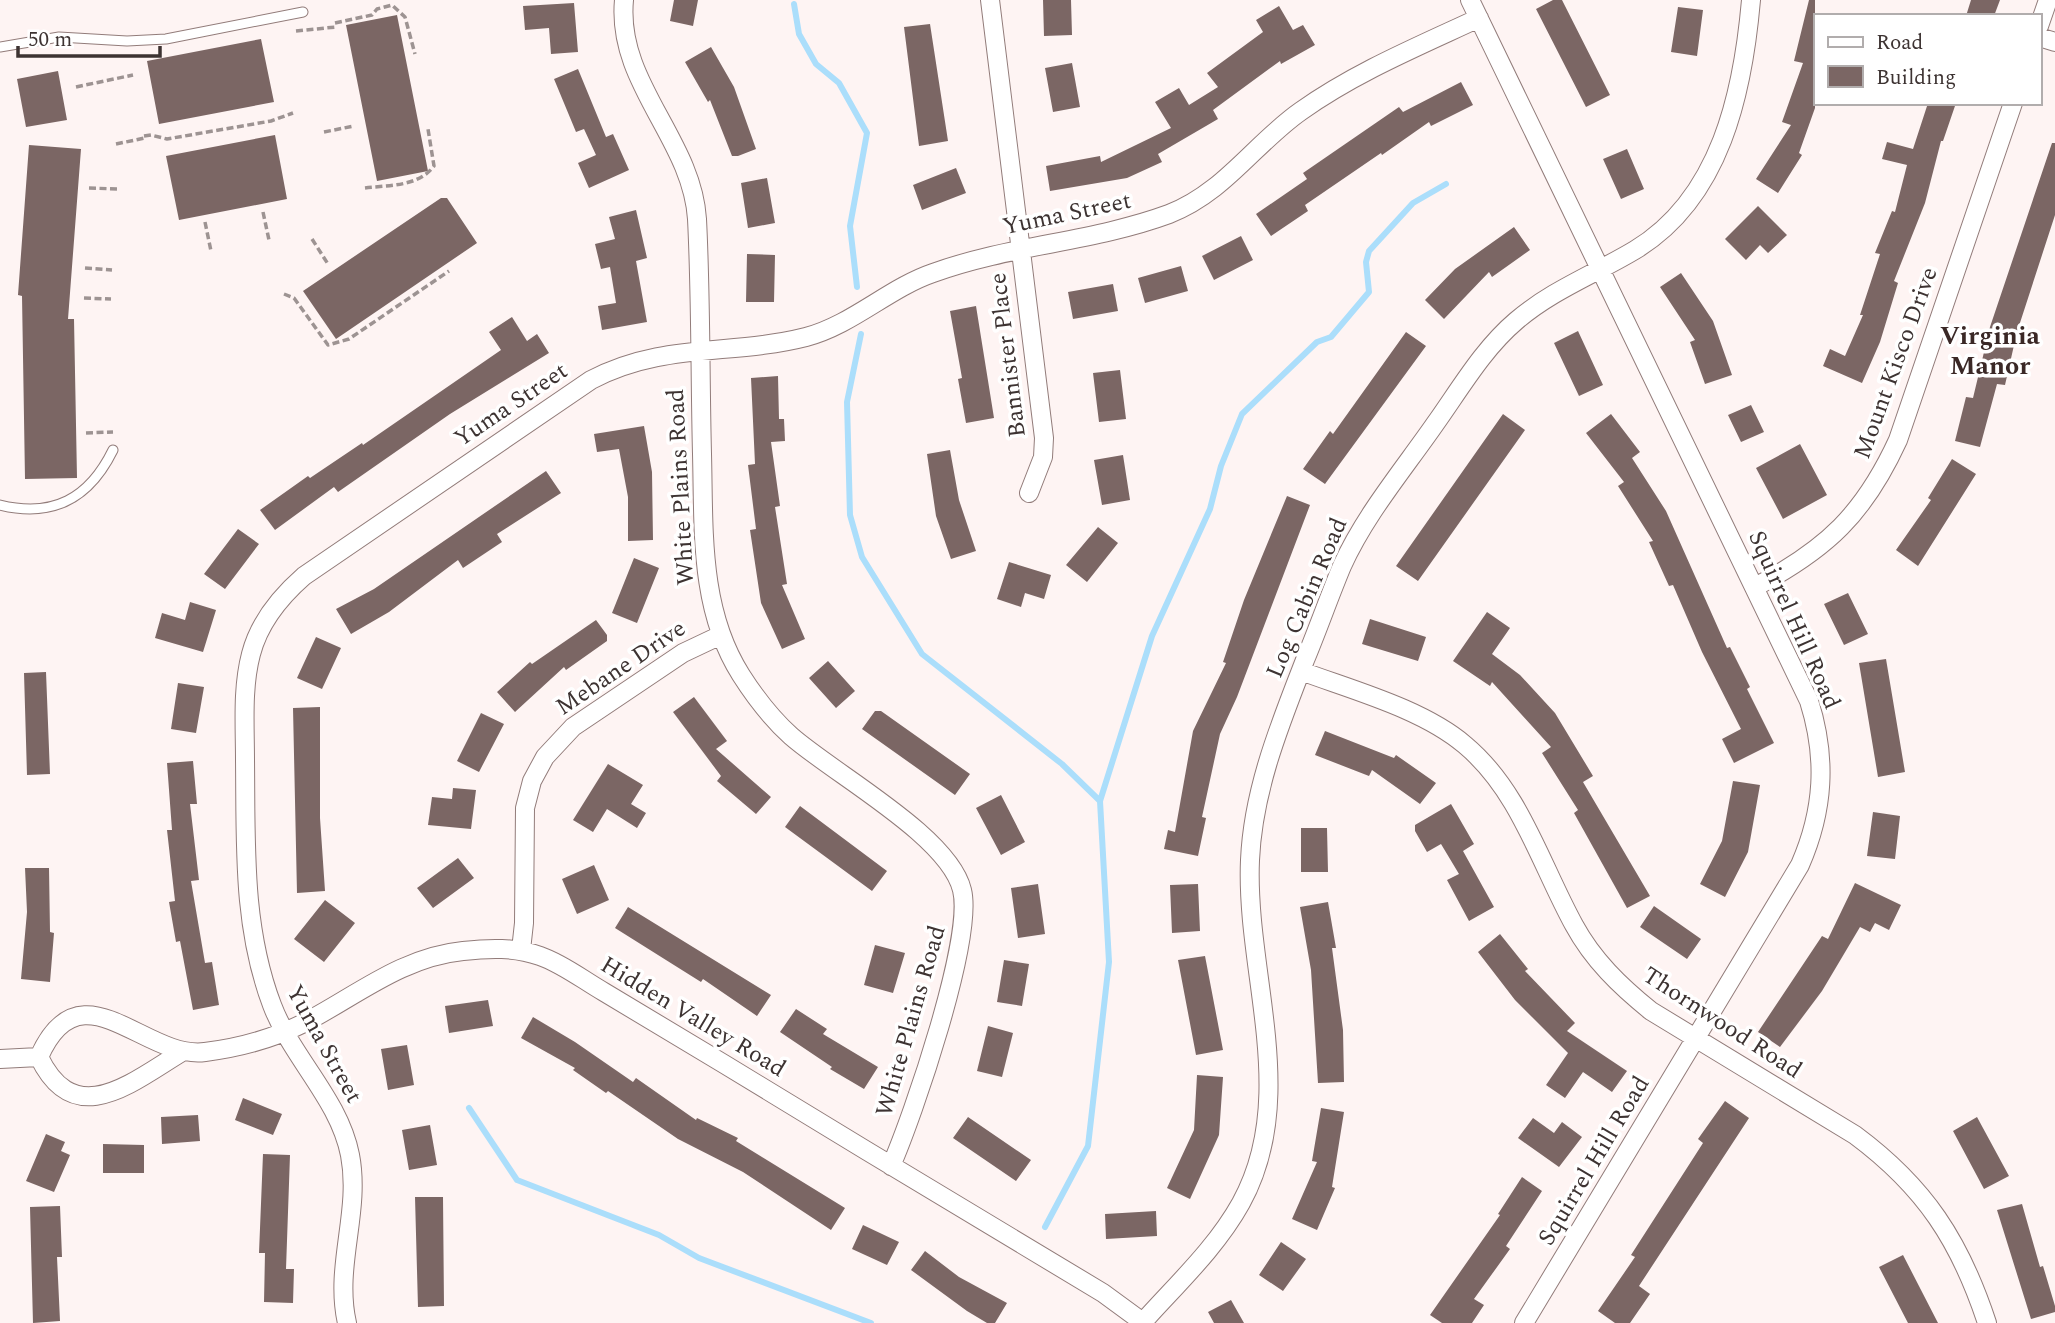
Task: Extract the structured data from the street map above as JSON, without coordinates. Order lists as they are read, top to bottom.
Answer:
{
  "streets": {
    "street": [
      "Yuma Street",
      "Bannister Place",
      "Mount Kisco Drive",
      "White Plains Road",
      "Log Cabin Road",
      "Squirrel Hill Road",
      "Mebane Drive",
      "Hidden Valley Road",
      "Thornwood Road"
    ]
  },
  "crossings": [
    ["Yuma Street", "Bannister Place"],
    ["Yuma Street", "White Plains Road"],
    ["Yuma Street", "Squirrel Hill Road"],
    ["Yuma Street", "Hidden Valley Road"],
    ["Mount Kisco Drive", "Squirrel Hill Road"],
    ["White Plains Road", "Mebane Drive"],
    ["White Plains Road", "Hidden Valley Road"],
    ["Log Cabin Road", "Squirrel Hill Road"],
    ["Log Cabin Road", "Hidden Valley Road"],
    ["Log Cabin Road", "Thornwood Road"],
    ["Squirrel Hill Road", "Thornwood Road"],
    ["Mebane Drive", "Hidden Valley Road"]
  ],
  "districts": ["Virginia Manor"],
  "legend": ["Road", "Building"],
  "scale_bar": "50 m"
}
